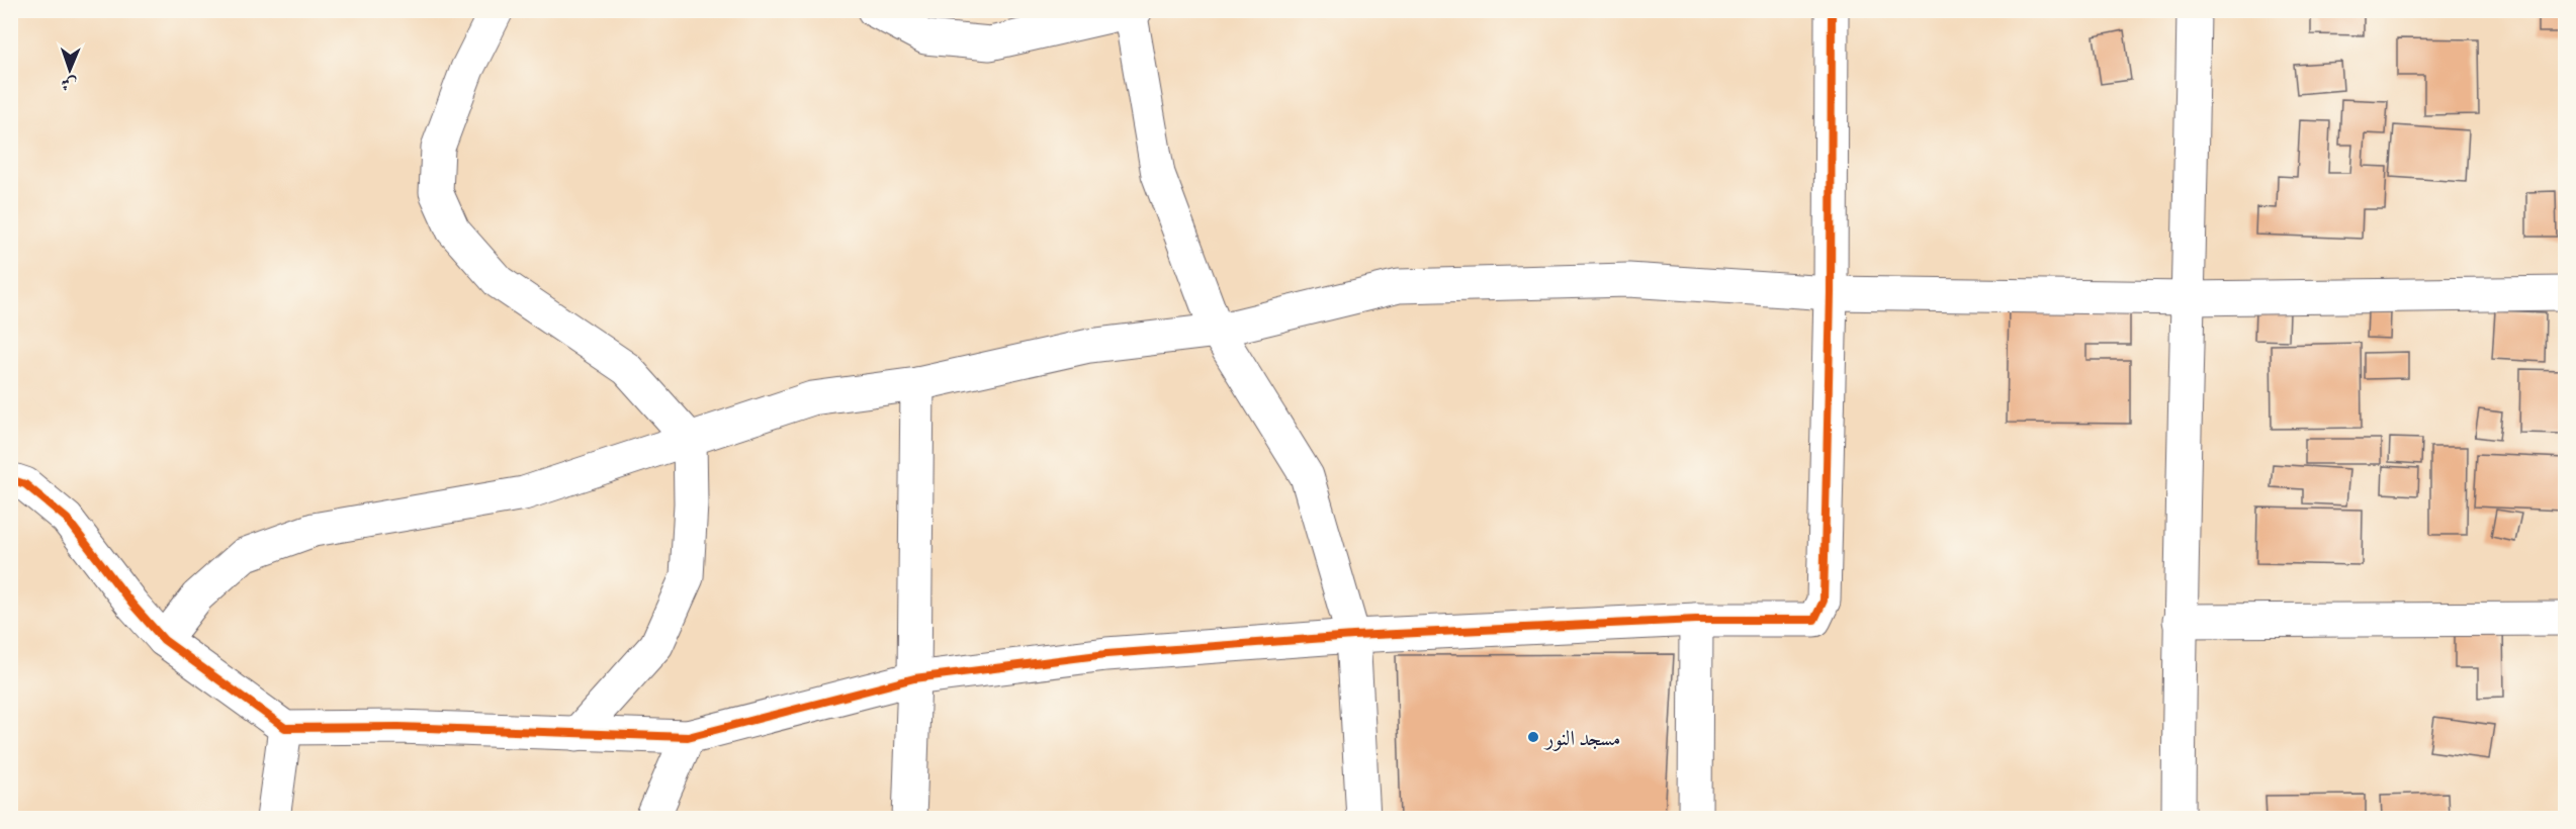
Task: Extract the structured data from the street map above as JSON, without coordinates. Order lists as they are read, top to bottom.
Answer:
{
  "places": ["مسجد النور"],
  "north": "bottom"
}
